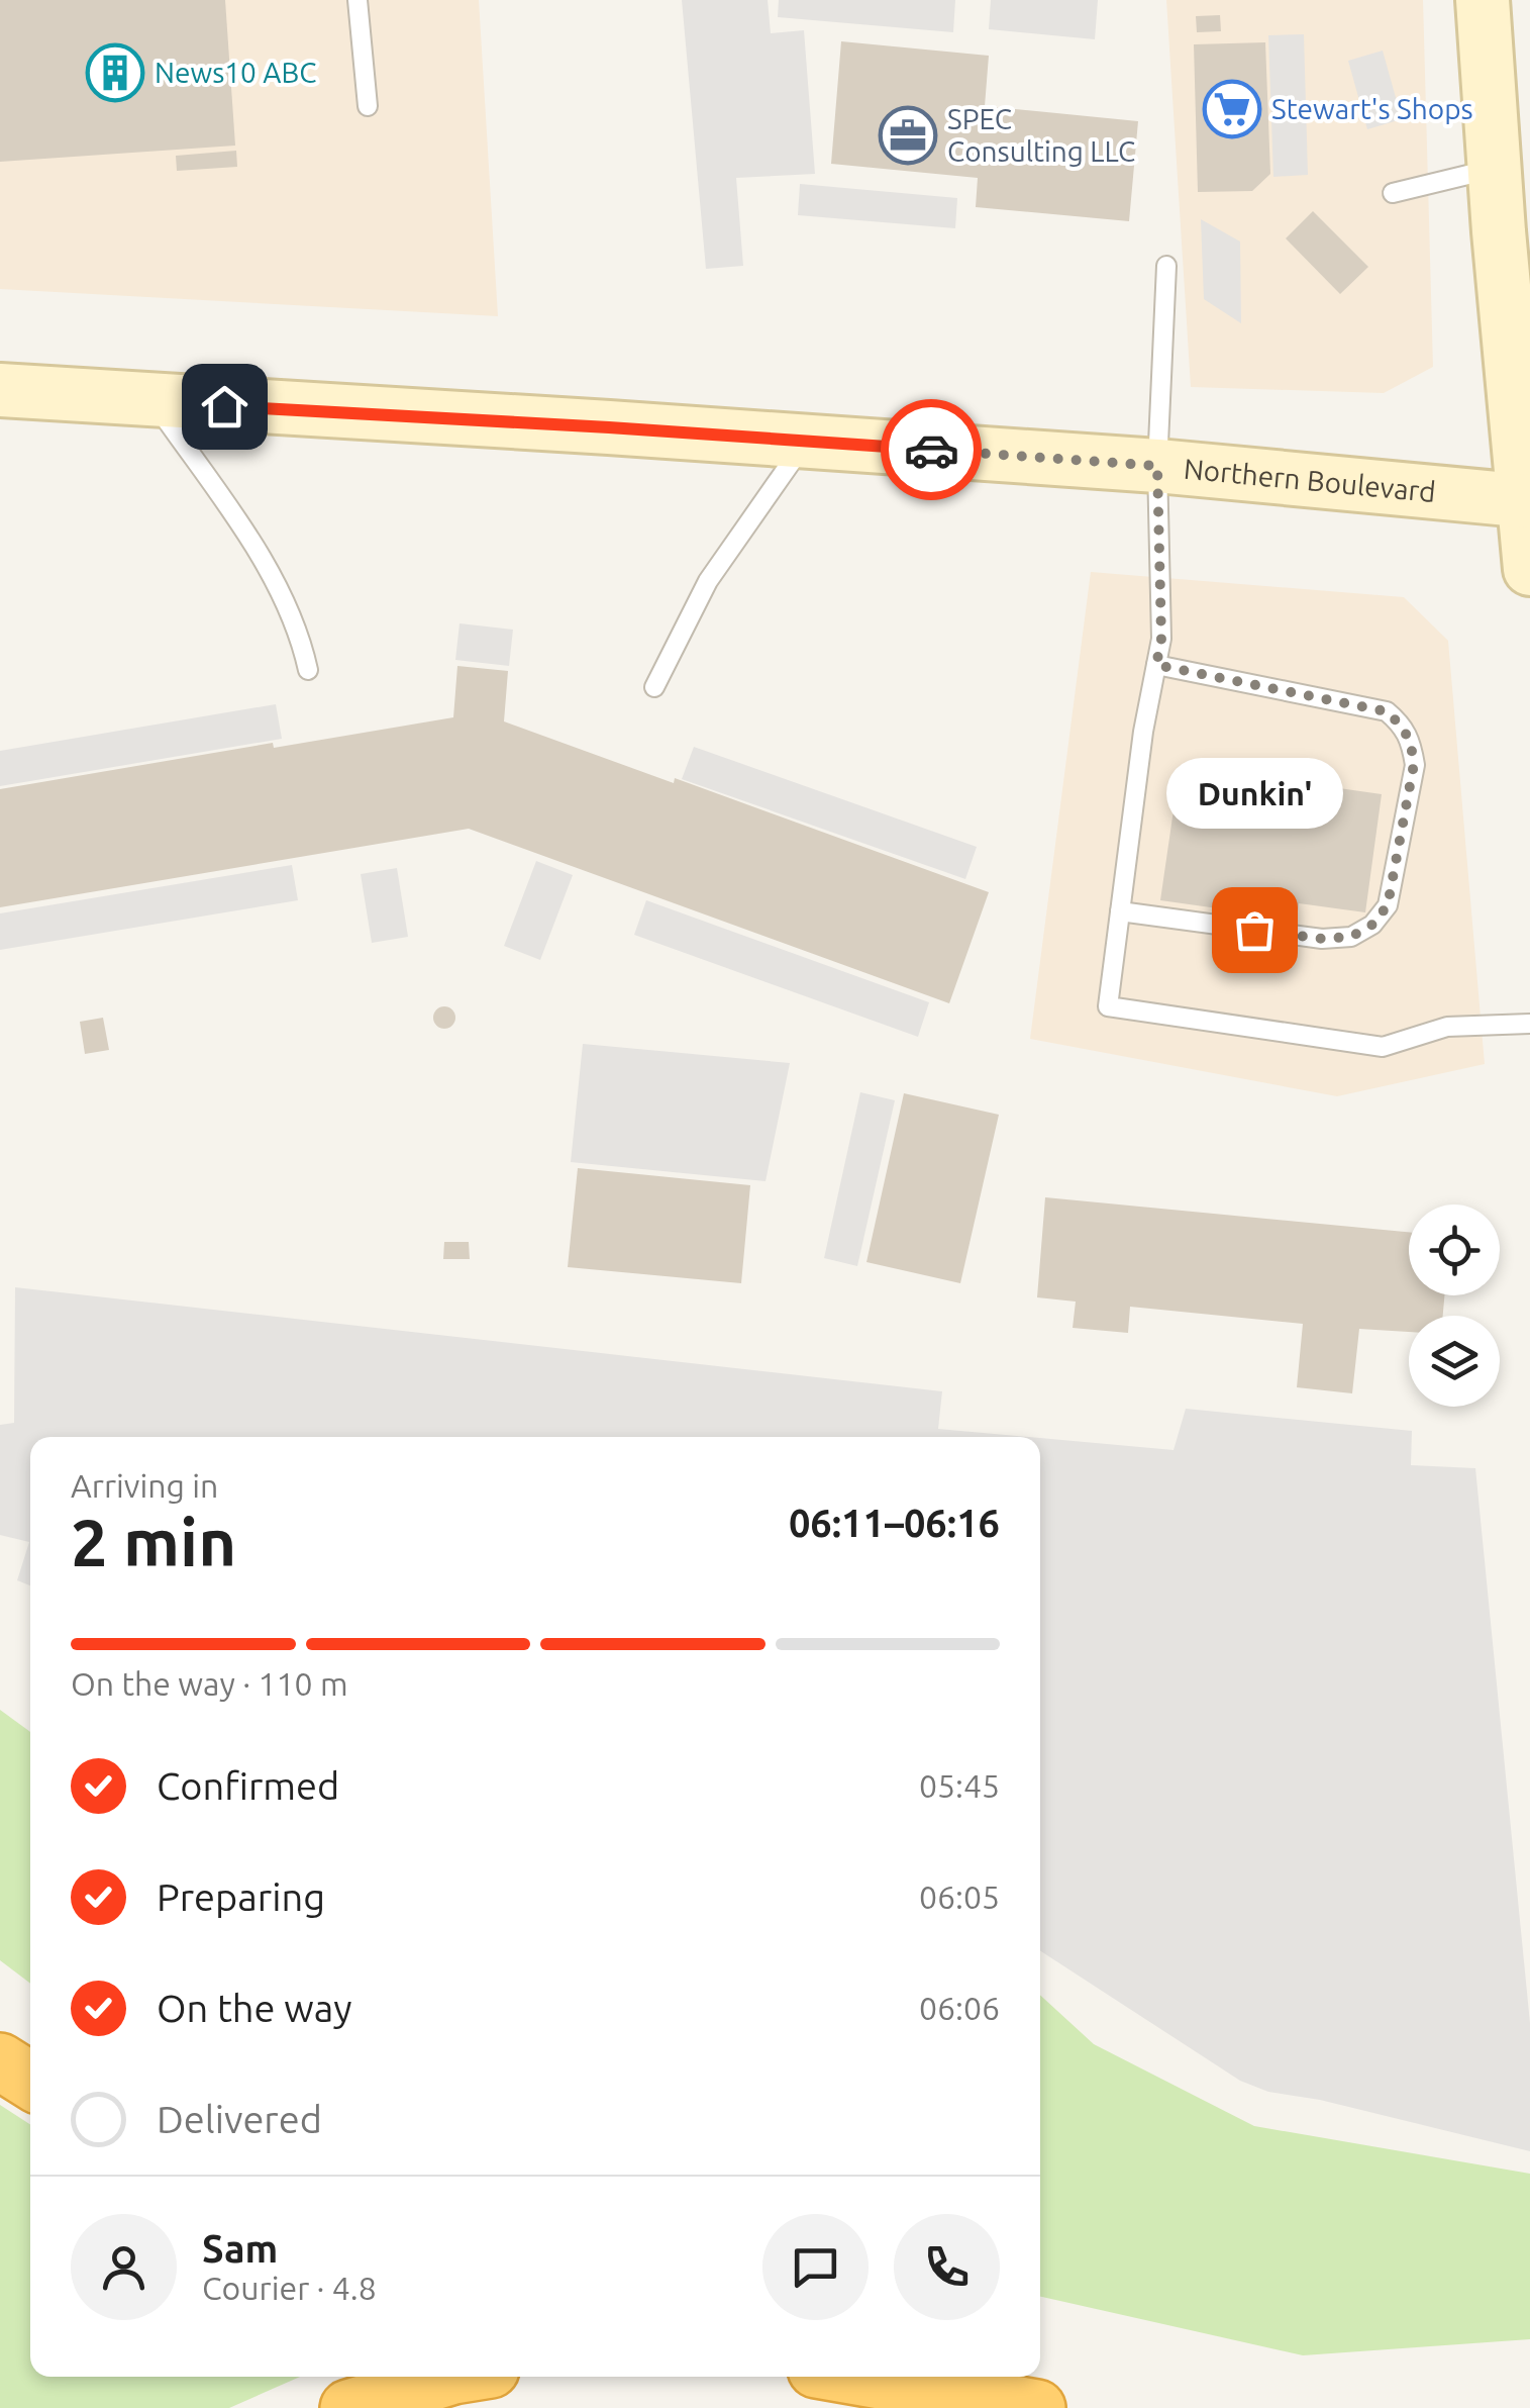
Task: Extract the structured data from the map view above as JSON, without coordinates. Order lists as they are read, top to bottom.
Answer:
{
  "streets": {
    "main road": ["Northern Boulevard"]
  },
  "places": {
    "building": ["News10 ABC"],
    "supermarket": ["Stewart's Shops"],
    "office": ["SPEC Consulting LLC"],
    "other": ["Dunkin'"]
  },
  "page": {
    "bubble": "Dunkin'",
    "heading": ["2 min", "Arriving in", "06:11–06:16"],
    "panel": ["Sam", "Courier · 4.8"],
    "bar": "On the way · 110 m",
    "list": [
      ["Confirmed", "05:45"],
      ["Preparing", "06:05"],
      ["On the way", "06:06"],
      "Delivered"
    ]
  }
}
